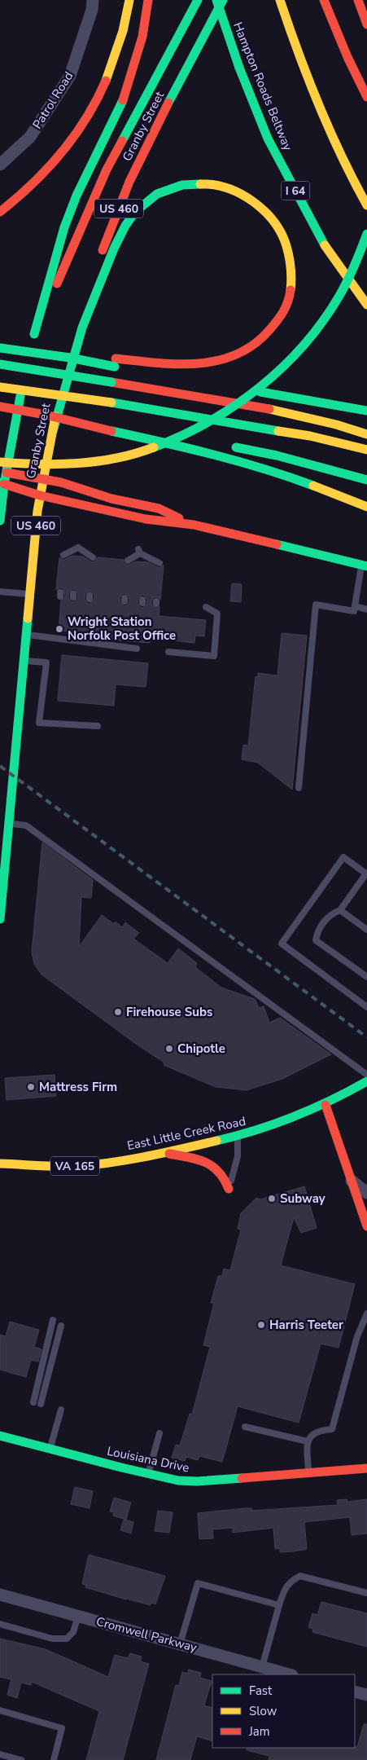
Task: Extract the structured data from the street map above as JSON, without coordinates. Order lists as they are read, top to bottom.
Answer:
{
  "streets": {
    "main road": [
      "Hampton Roads Beltway",
      "Granby Street",
      "I 64",
      "US 460",
      "East Little Creek Road",
      "VA 165",
      "Louisiana Drive"
    ],
    "street": ["Patrol Road", "Cromwell Parkway"]
  },
  "places": [
    "Wright Station Norfolk Post Office",
    "Firehouse Subs",
    "Chipotle",
    "Mattress Firm",
    "Subway",
    "Harris Teeter"
  ],
  "legend": ["Fast", "Slow", "Jam"]
}
